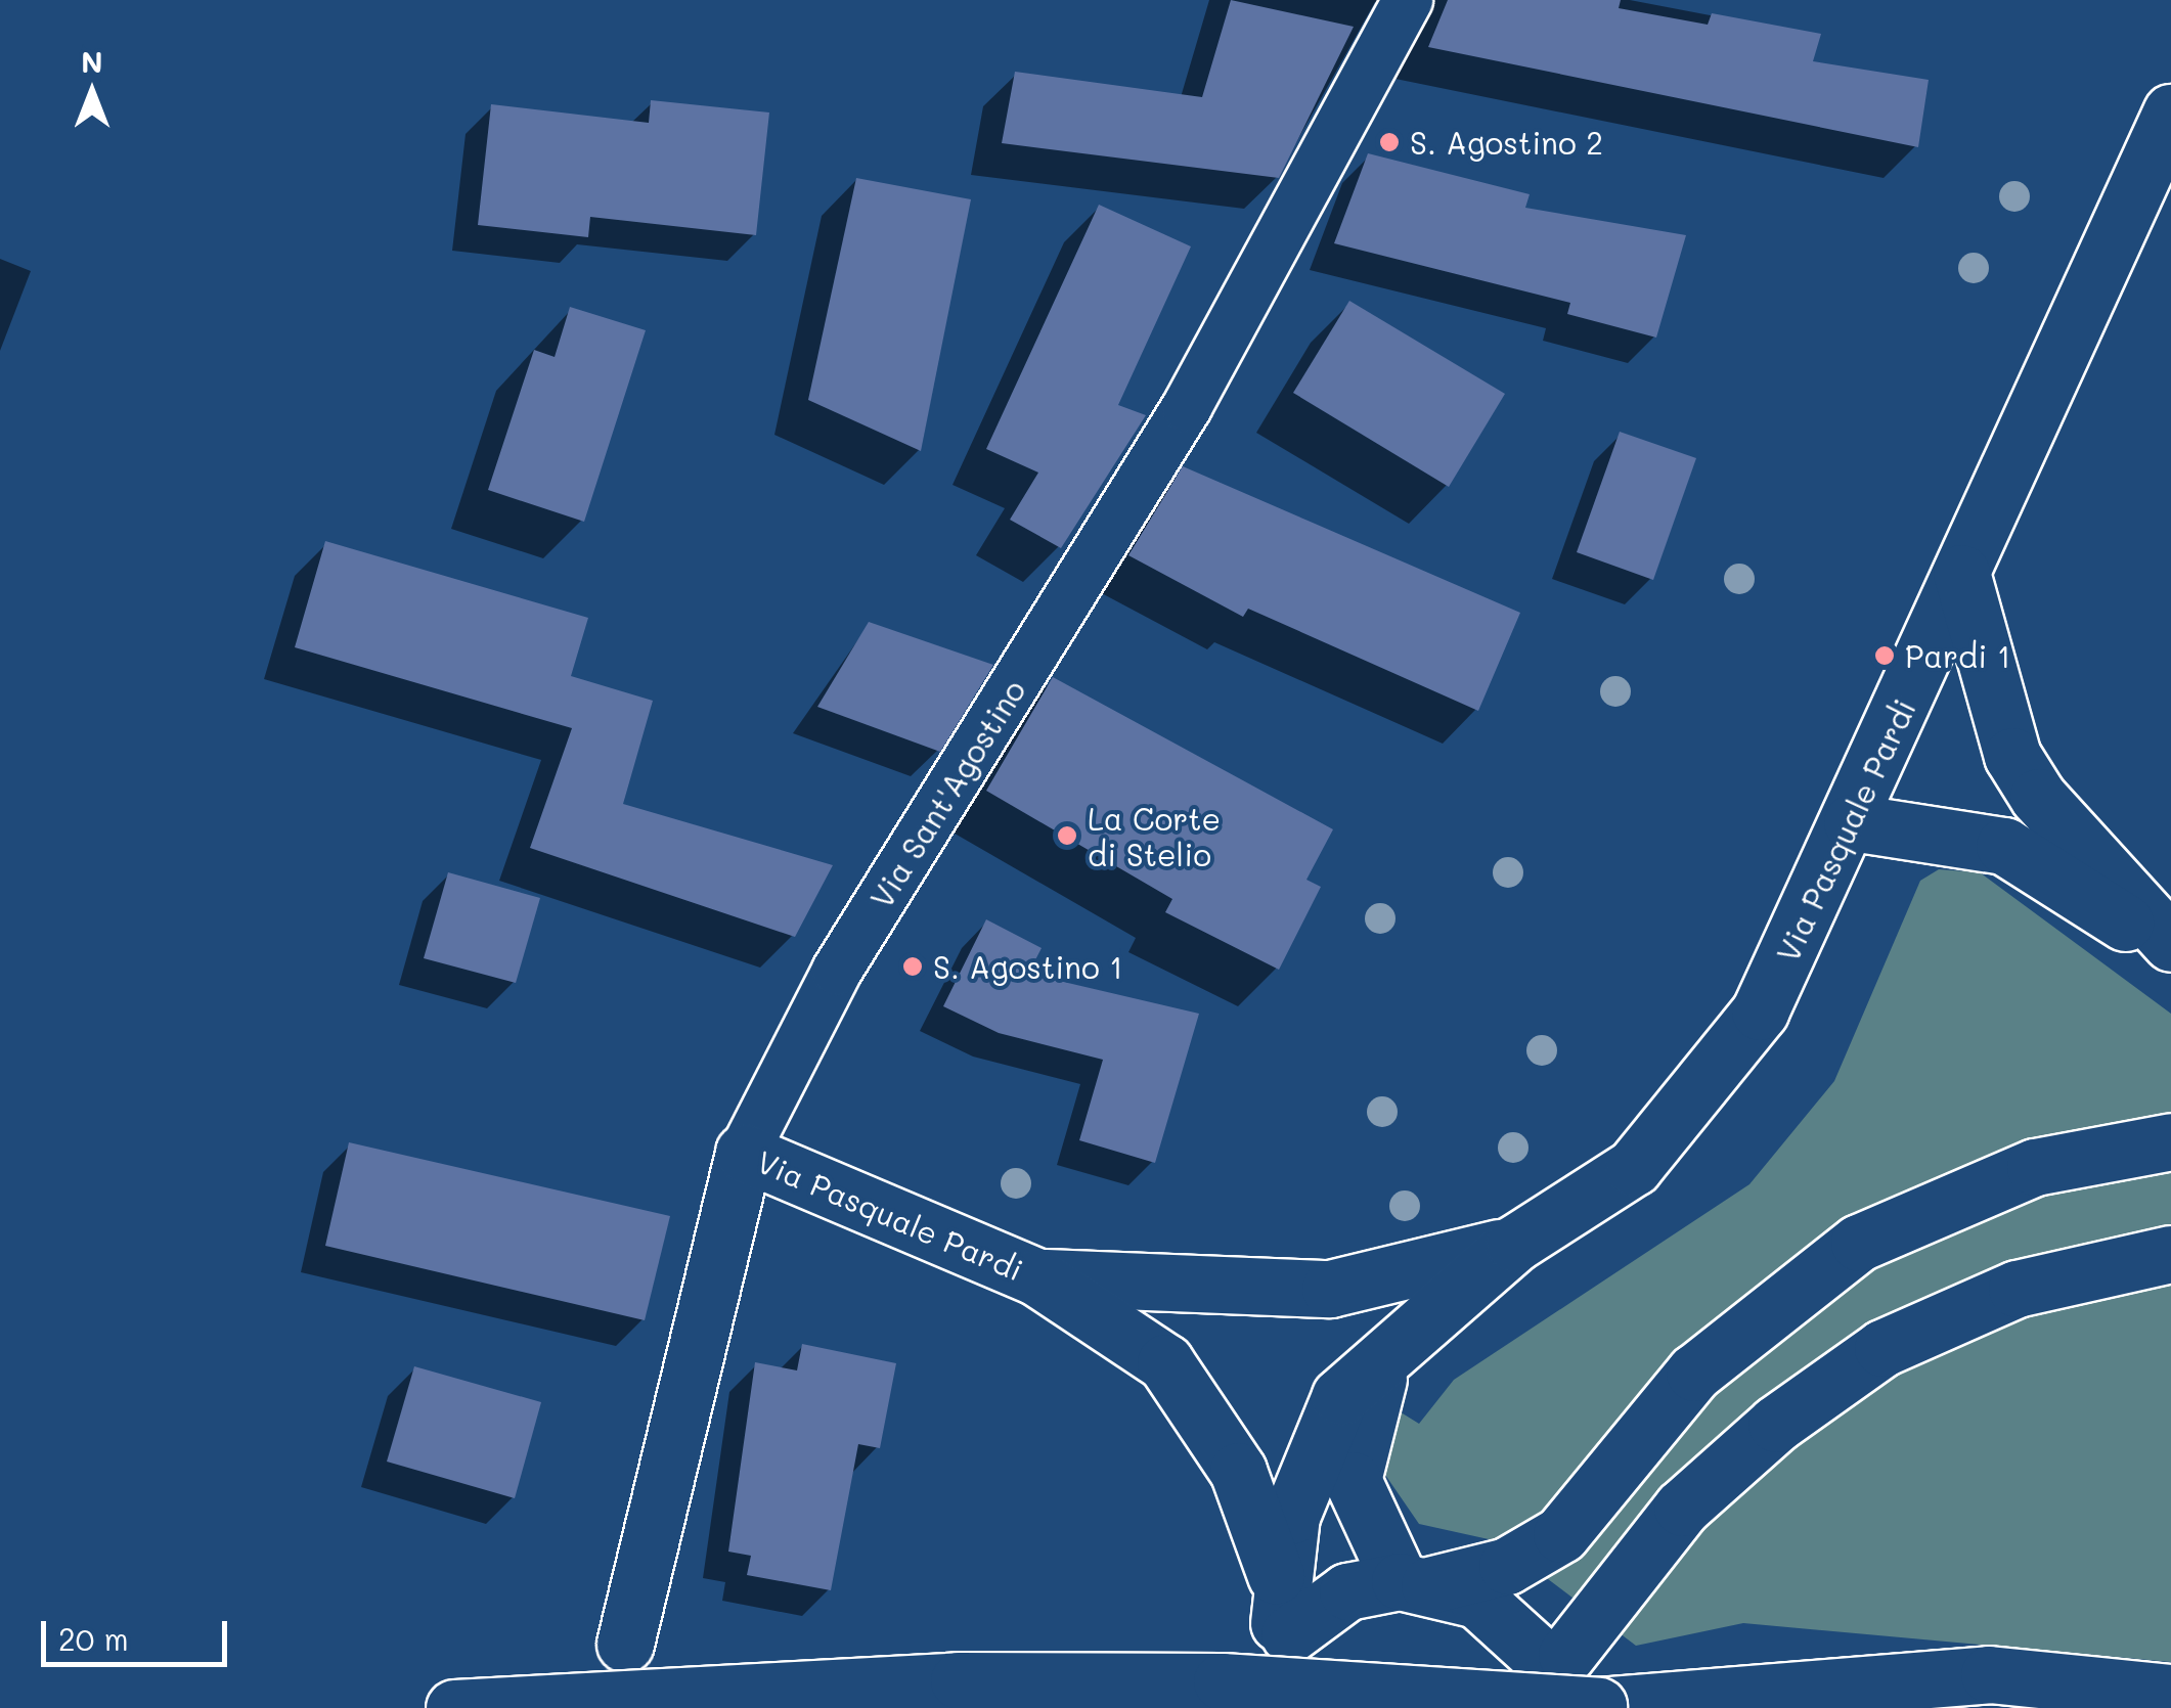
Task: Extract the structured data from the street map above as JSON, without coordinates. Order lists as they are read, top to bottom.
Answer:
{
  "streets": {
    "main road": ["Via Sant'Agostino", "Via Pasquale Pardi"]
  },
  "crossings": [
    ["Via Sant'Agostino", "Via Pasquale Pardi"]
  ],
  "places": [
    "S. Agostino 2",
    "Pardi 1",
    "La Corte di Stelio",
    "S. Agostino 1"
  ],
  "scale_bar": "20 m",
  "north": "top"
}
